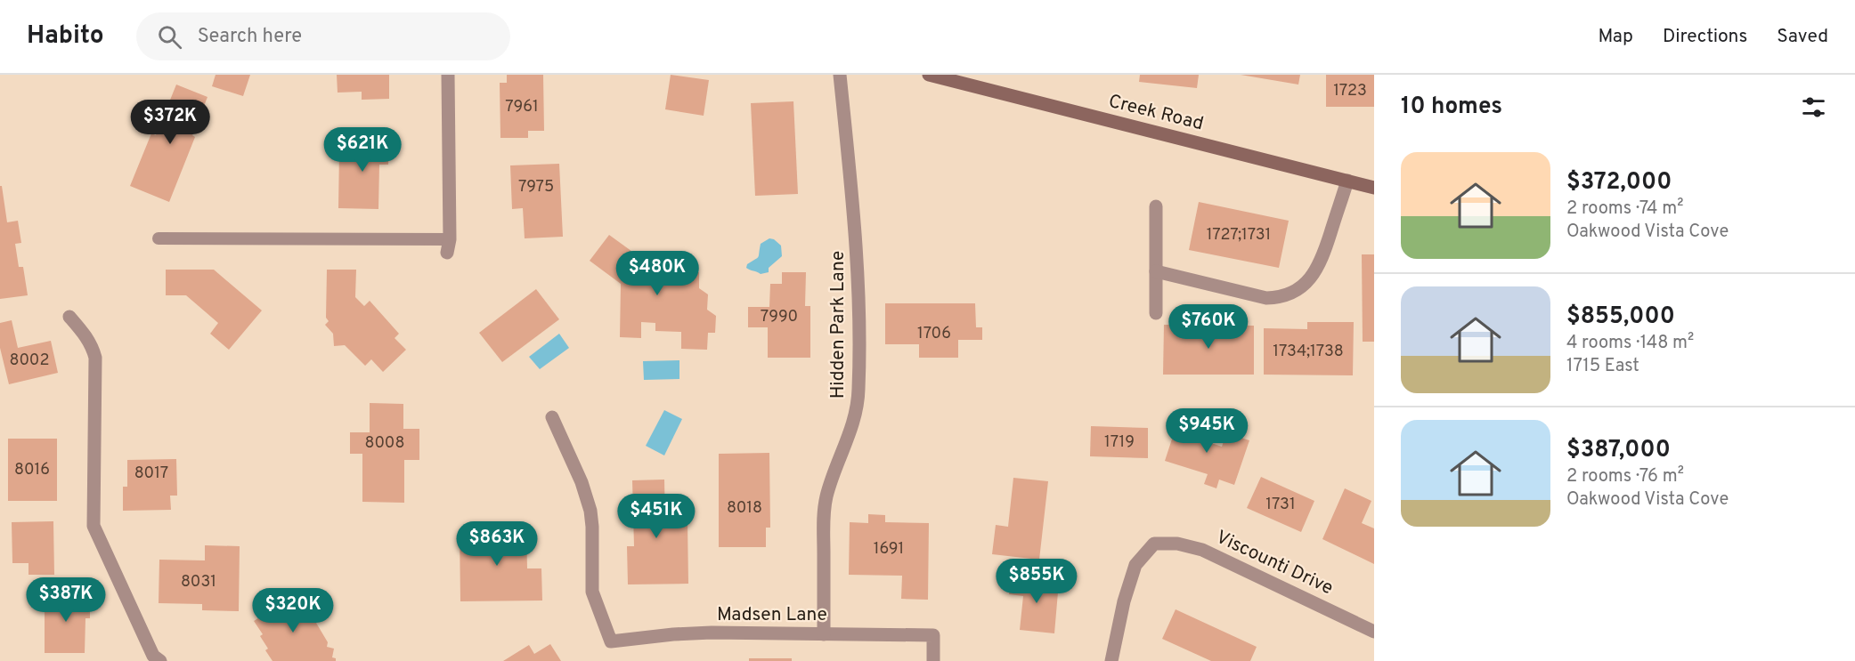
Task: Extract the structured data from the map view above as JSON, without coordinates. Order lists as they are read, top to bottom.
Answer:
{
  "streets": {
    "street": [
      "Creek Road",
      "Hidden Park Lane",
      "Viscounti Drive",
      "Madsen Lane"
    ]
  },
  "crossings": [
    ["Hidden Park Lane", "Madsen Lane"]
  ],
  "house_numbers": [
    "1723",
    "7961",
    "7975",
    "1727;1731",
    "7990",
    "1706",
    "1734;1738",
    "8002",
    "1719",
    "8008",
    "8016",
    "8017",
    "1731",
    "8018",
    "1691",
    "8031"
  ],
  "page": {
    "header": "Habito",
    "search": "Search here",
    "nav": ["Map", "Directions", "Saved"],
    "heading": "10 homes",
    "price": [
      "$372K",
      "$621K",
      "$480K",
      "$760K",
      "$945K",
      "$451K",
      "$863K",
      "$855K",
      "$387K",
      "$320K"
    ],
    "list": [
      {
        "name": "$372,000",
        "note": "2 rooms · 74 m² · Oakwood Vista Cove"
      },
      {
        "name": "$855,000",
        "note": "4 rooms · 148 m² · 1715 East"
      },
      {
        "name": "$387,000",
        "note": "2 rooms · 76 m² · Oakwood Vista Cove"
      }
    ]
  }
}
